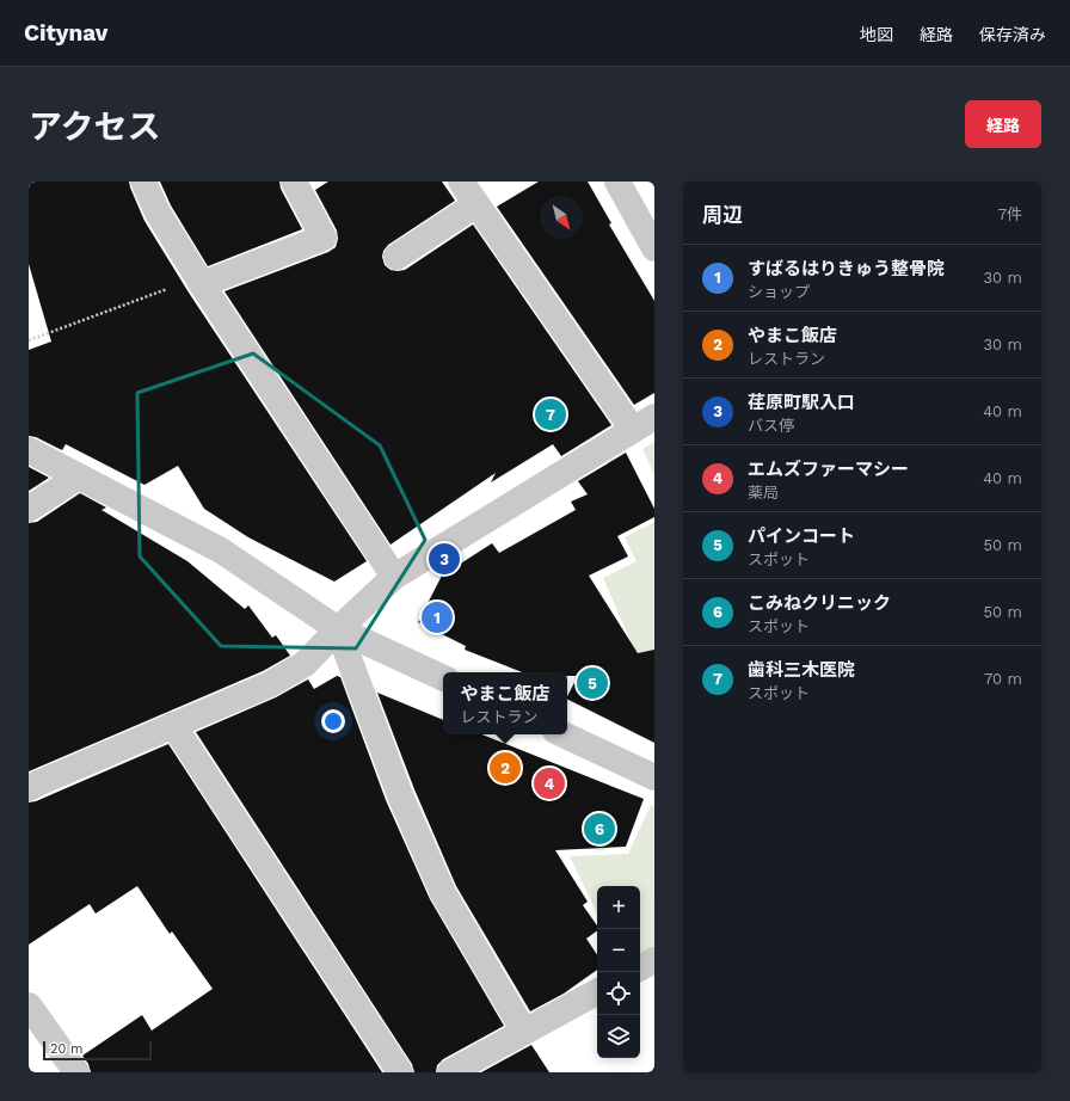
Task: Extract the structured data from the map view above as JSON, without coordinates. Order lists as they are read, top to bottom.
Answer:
{
  "scale_bar": "20 m",
  "north": "bottom right",
  "page": {
    "header": "Citynav",
    "nav": ["地図", "経路", "保存済み"],
    "title": "アクセス",
    "buttons": "経路",
    "heading": ["周辺", "7件"],
    "list": [
      {
        "mark": "1",
        "name": "すばるはりきゅう整骨院",
        "note": "ショップ",
        "value": "30 m"
      },
      {
        "mark": "2",
        "name": "やまこ飯店",
        "note": "レストラン",
        "value": "30 m"
      },
      {
        "mark": "3",
        "name": "荏原町駅入口",
        "note": "バス停",
        "value": "40 m"
      },
      {
        "mark": "4",
        "name": "エムズファーマシー",
        "note": "薬局",
        "value": "40 m"
      },
      {
        "mark": "5",
        "name": "パインコート",
        "note": "スポット",
        "value": "50 m"
      },
      {
        "mark": "6",
        "name": "こみねクリニック",
        "note": "スポット",
        "value": "50 m"
      },
      {
        "mark": "7",
        "name": "歯科三木医院",
        "note": "スポット",
        "value": "70 m"
      }
    ],
    "pins": [
      "7",
      "3",
      "1",
      "5",
      "2",
      "4",
      "6"
    ],
    "popup": ["やまこ飯店", "レストラン"],
    "map_buttons": ["+", "−"],
    "scale": "20 m"
  }
}
